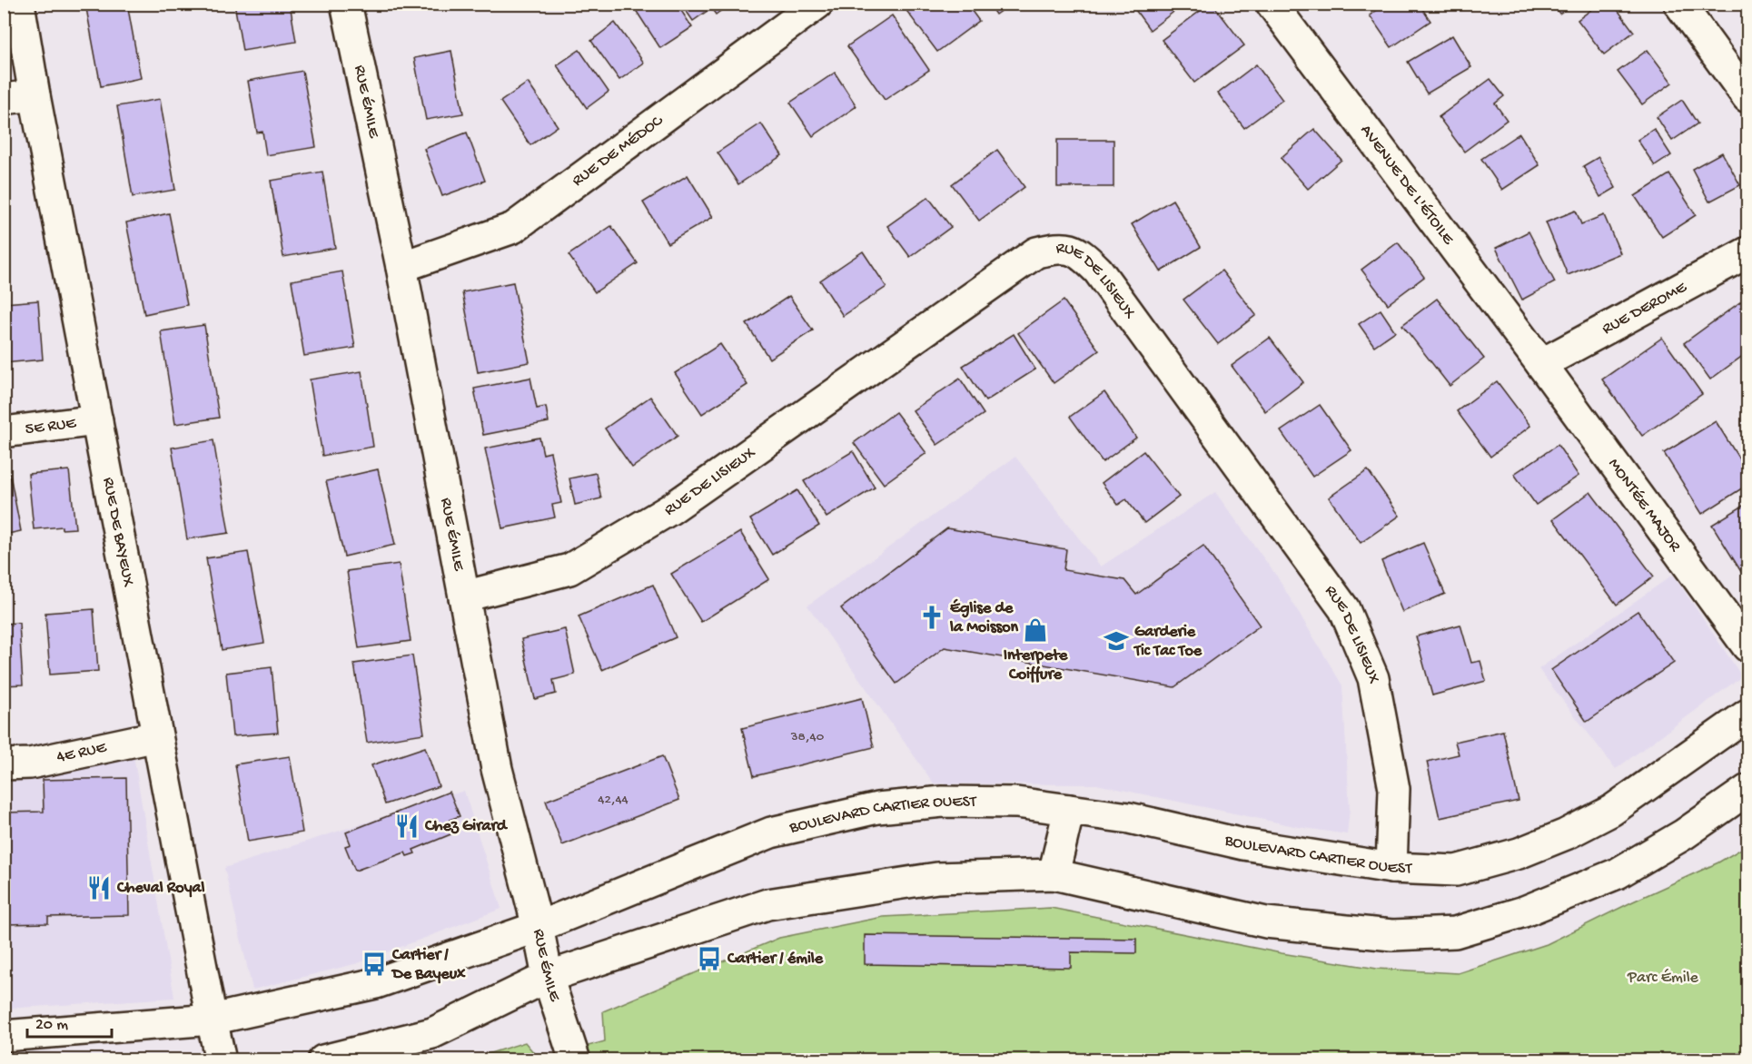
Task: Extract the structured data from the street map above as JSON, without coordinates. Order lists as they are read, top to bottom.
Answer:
{
  "streets": {
    "street": [
      "RUE ÉMILE",
      "RUE DE MÉDOC",
      "AVENUE DE L'ÉTOILE",
      "RUE DE LISIEUX",
      "RUE DEROME",
      "5E RUE",
      "MONTÉE MAJOR",
      "RUE DE BAYEUX",
      "4E RUE",
      "BOULEVARD CARTIER OUEST"
    ]
  },
  "crossings": [
    ["RUE ÉMILE", "RUE DE MÉDOC"],
    ["RUE ÉMILE", "RUE DE LISIEUX"],
    ["RUE ÉMILE", "BOULEVARD CARTIER OUEST"],
    ["AVENUE DE L'ÉTOILE", "RUE DEROME"],
    ["AVENUE DE L'ÉTOILE", "MONTÉE MAJOR"],
    ["RUE DE LISIEUX", "BOULEVARD CARTIER OUEST"],
    ["RUE DEROME", "MONTÉE MAJOR"],
    ["5E RUE", "RUE DE BAYEUX"],
    ["RUE DE BAYEUX", "4E RUE"],
    ["RUE DE BAYEUX", "BOULEVARD CARTIER OUEST"]
  ],
  "parks": ["Parc Émile"],
  "places": {
    "church": ["Église de la Moisson"],
    "shop": ["Interpete Coiffure"],
    "school or university": ["Garderie Tic Tac Toe"],
    "restaurant": ["Chez Girard", "Cheval Royal"],
    "bus stop": ["Cartier / émile", "Cartier / De Bayeux"]
  },
  "house_numbers": ["38,40", "42,44"],
  "scale_bar": "20 m"
}
